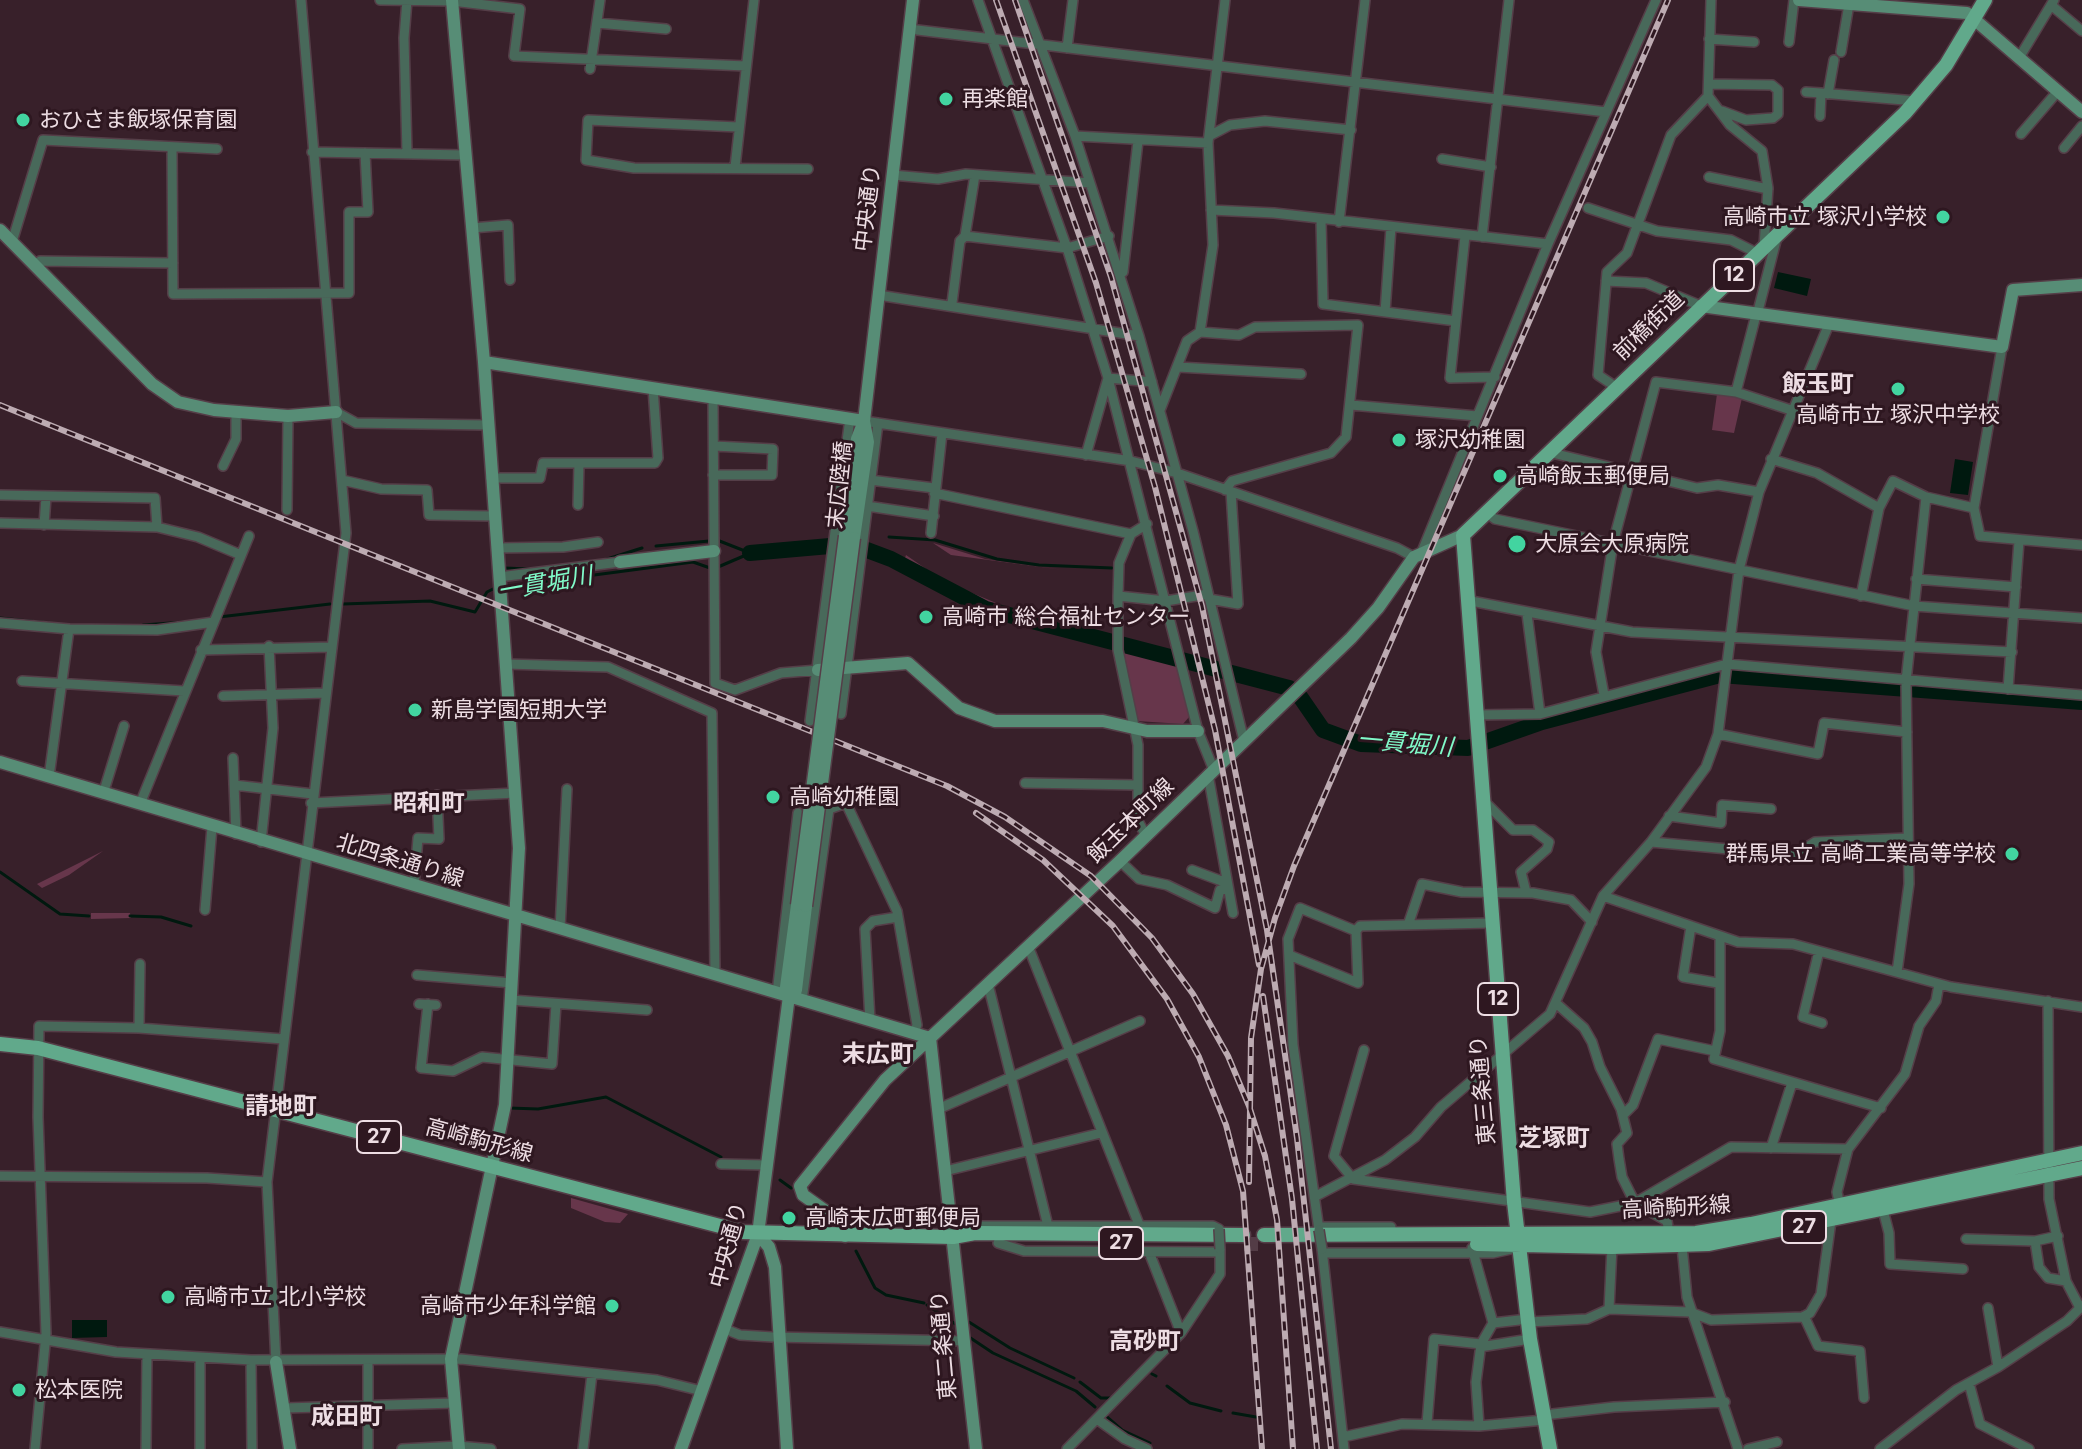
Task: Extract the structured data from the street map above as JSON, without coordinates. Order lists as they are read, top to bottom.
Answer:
{
  "streets": {
    "main road": [
      "12",
      "前橋街道",
      "東三条通り",
      "27",
      "高崎駒形線"
    ],
    "street": [
      "中央通り",
      "末広陸橋",
      "飯玉本町線",
      "北四条通り線",
      "東二条通り"
    ]
  },
  "crossings": [
    ["中央通り", "末広陸橋"],
    ["中央通り", "北四条通り線"],
    ["中央通り", "高崎駒形線"],
    ["前橋街道", "東三条通り"],
    ["末広陸橋", "北四条通り線"],
    ["飯玉本町線", "高崎駒形線"],
    ["飯玉本町線", "東二条通り"],
    ["東三条通り", "高崎駒形線"],
    ["高崎駒形線", "東二条通り"]
  ],
  "districts": [
    "飯玉町",
    "昭和町",
    "末広町",
    "請地町",
    "芝塚町",
    "高砂町",
    "成田町"
  ],
  "water": ["一貫堀川"],
  "places": [
    "再楽館",
    "おひさま飯塚保育園",
    "高崎市立 塚沢小学校",
    "高崎市立 塚沢中学校",
    "塚沢幼稚園",
    "高崎飯玉郵便局",
    "大原会大原病院",
    "高崎市 総合福祉センター",
    "新島学園短期大学",
    "高崎幼稚園",
    "群馬県立 高崎工業高等学校",
    "高崎末広町郵便局",
    "高崎市立 北小学校",
    "高崎市少年科学館",
    "松本医院"
  ]
}
